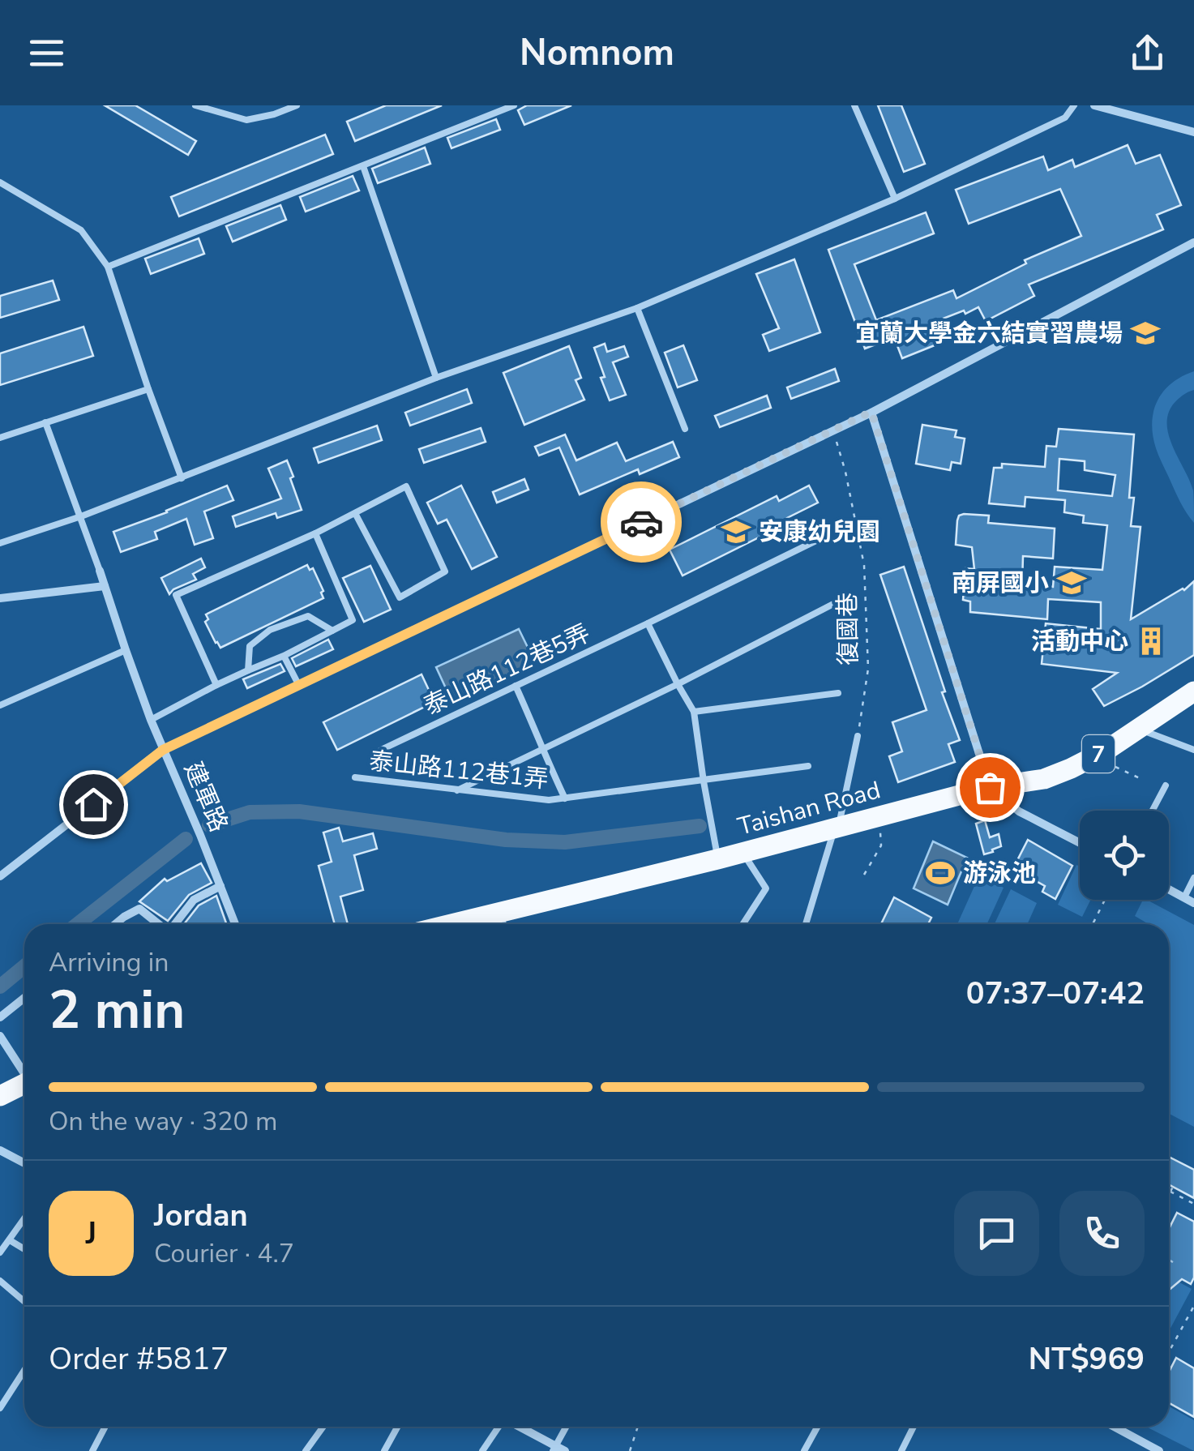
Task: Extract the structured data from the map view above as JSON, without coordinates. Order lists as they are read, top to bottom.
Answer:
{
  "streets": {
    "main road": ["7", "Taishan Road"],
    "street": ["建軍路"],
    "lane": ["泰山路112巷5弄", "泰山路112巷1弄"],
    "path": ["復國巷"]
  },
  "places": {
    "school or university": ["宜蘭大學金六結實習農場", "安康幼兒園", "南屏國小"],
    "building": ["活動中心"],
    "sports": ["游泳池"]
  },
  "page": {
    "header": "Nomnom",
    "heading": ["2 min", "Arriving in", "07:37–07:42"],
    "panel": [
      "Jordan",
      "Courier · 4.7",
      "Order #5817",
      "NT$969"
    ],
    "bar": "On the way · 320 m",
    "round": "J"
  }
}
